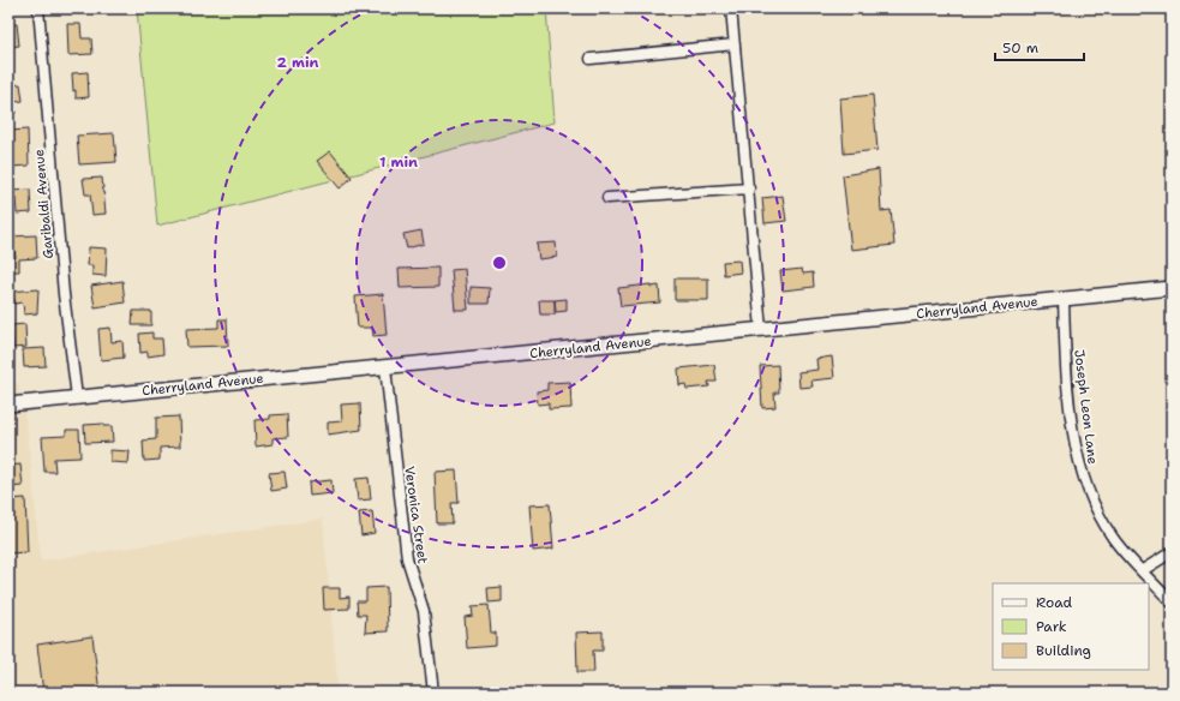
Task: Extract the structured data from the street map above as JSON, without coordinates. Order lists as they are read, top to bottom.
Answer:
{
  "streets": {
    "street": [
      "Garibaldi Avenue",
      "Cherryland Avenue",
      "Joseph Leon Lane",
      "Veronica Street"
    ]
  },
  "crossings": [
    ["Garibaldi Avenue", "Cherryland Avenue"],
    ["Cherryland Avenue", "Joseph Leon Lane"],
    ["Cherryland Avenue", "Veronica Street"]
  ],
  "legend": ["Road", "Park", "Building"],
  "scale_bar": "50 m",
  "rings": ["2 min", "1 min"]
}
